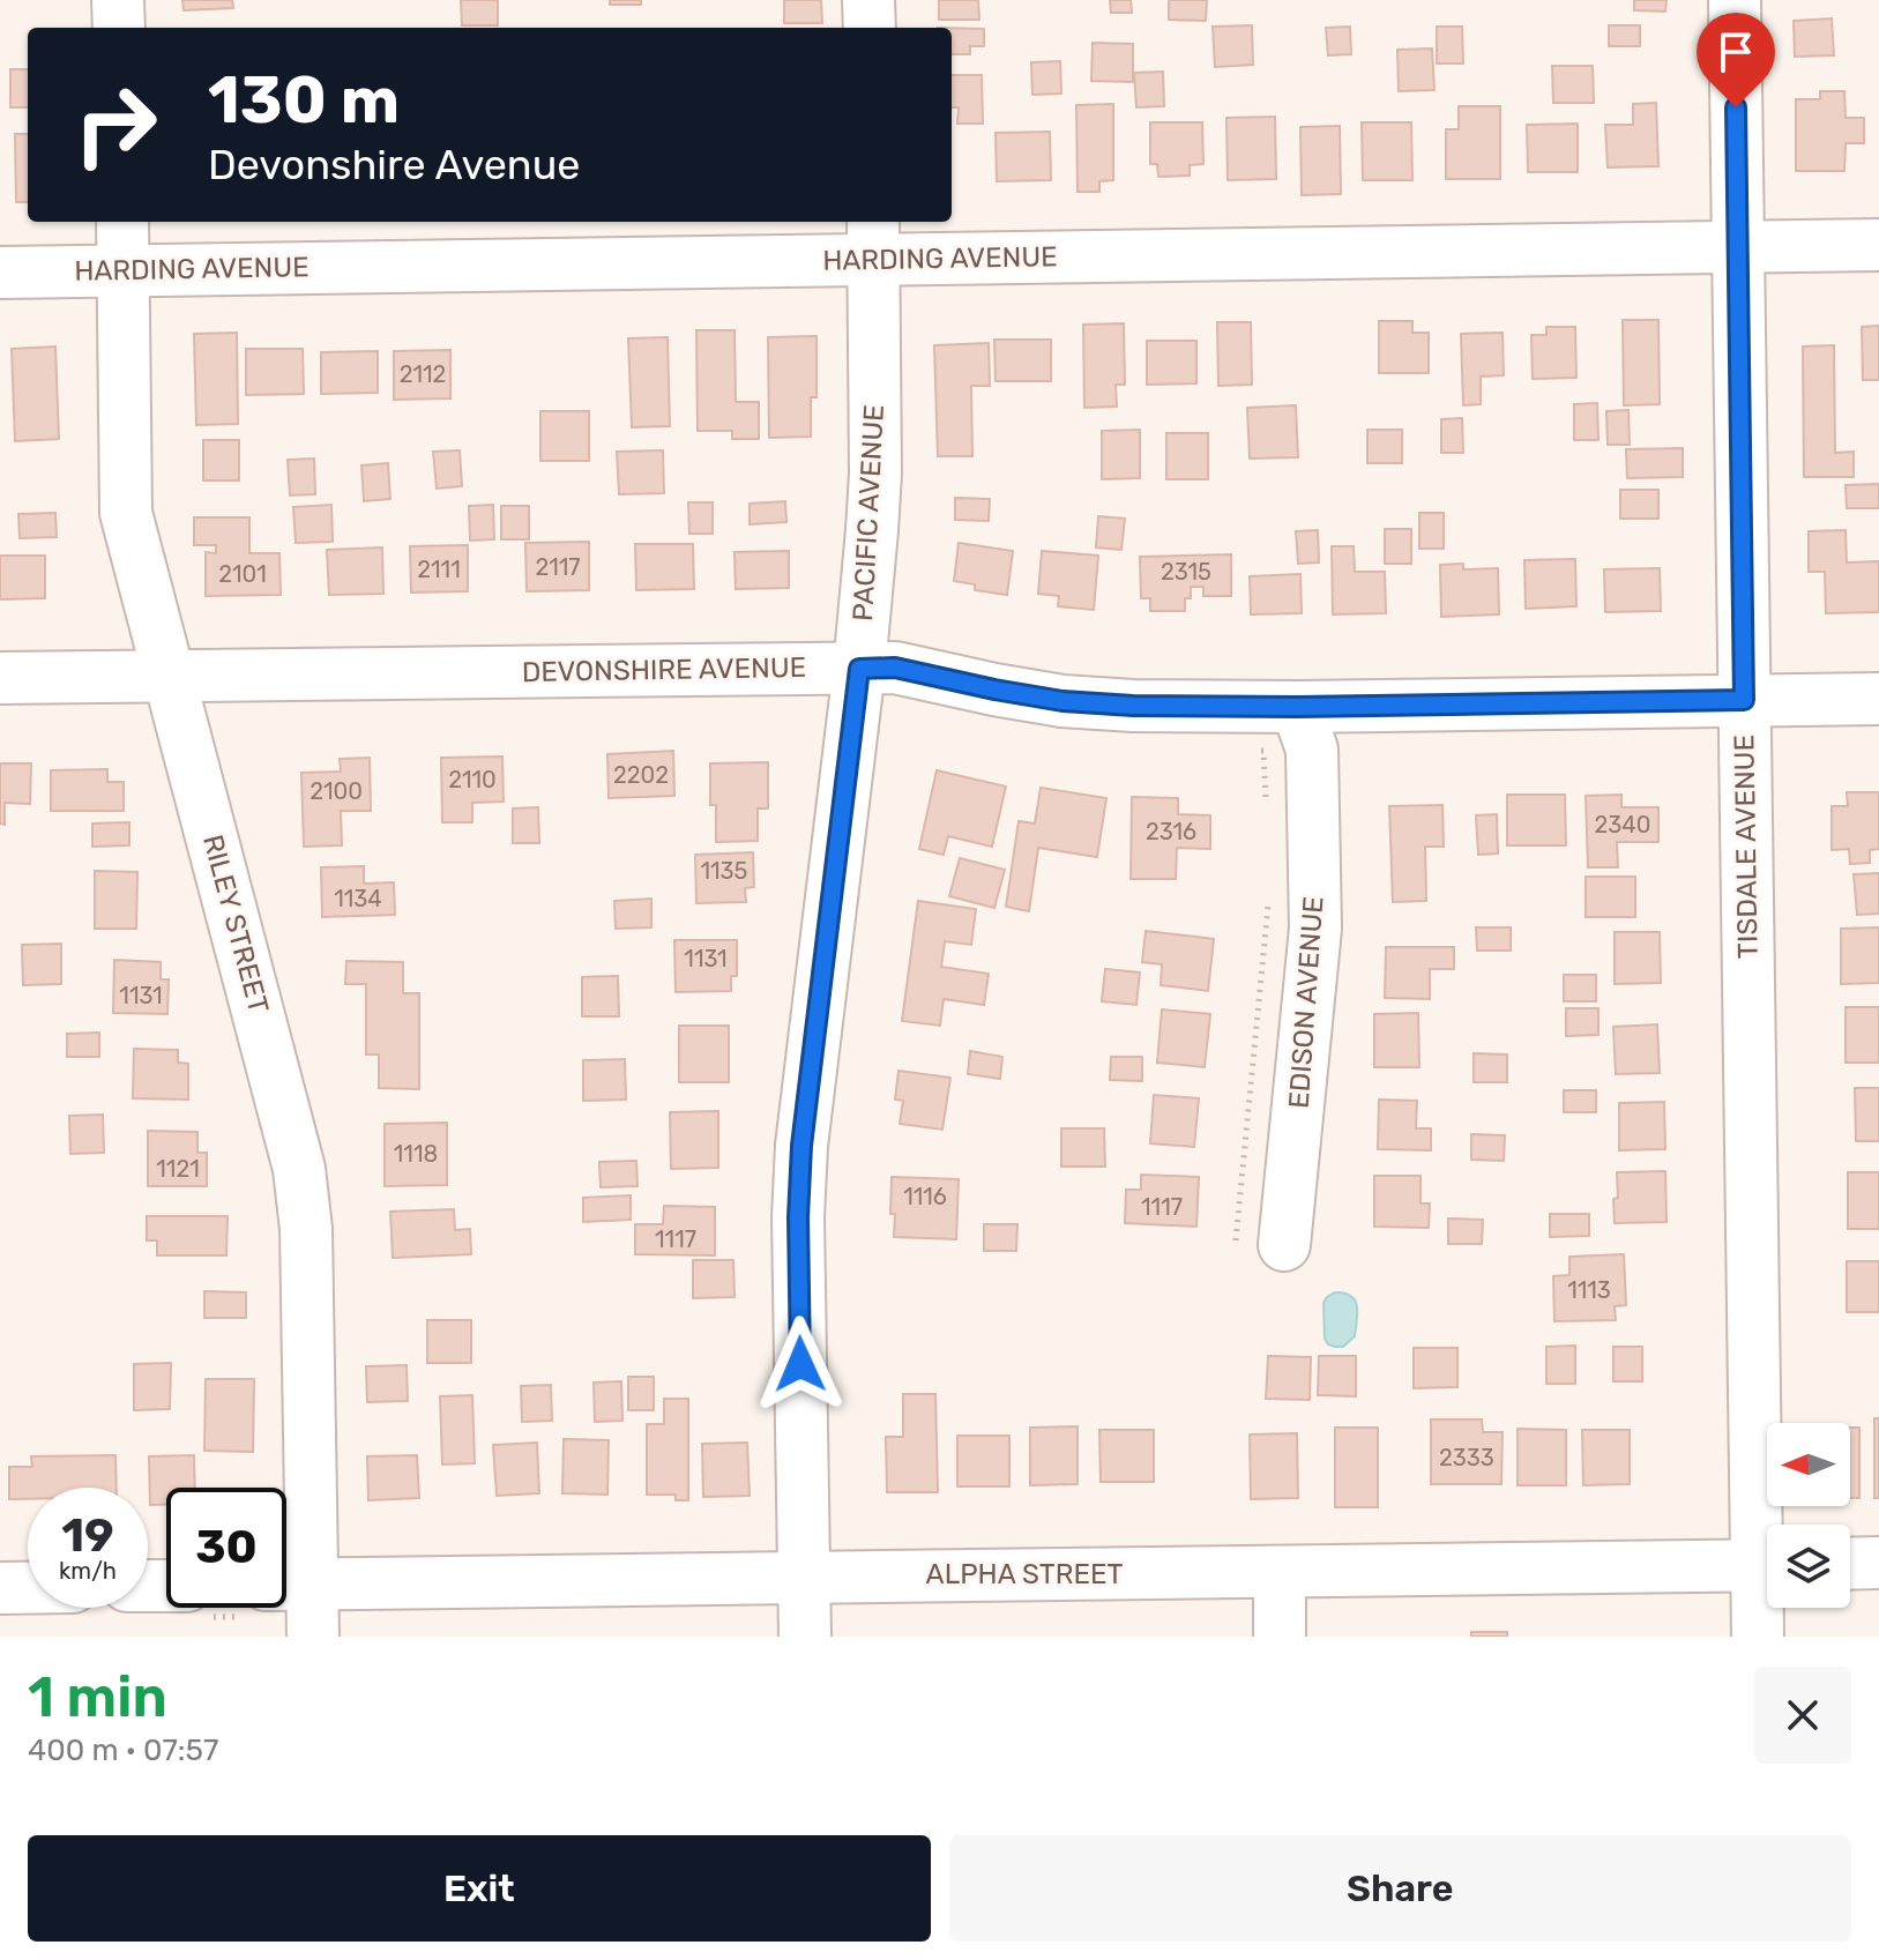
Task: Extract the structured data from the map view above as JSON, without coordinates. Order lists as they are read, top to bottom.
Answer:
{
  "streets": {
    "street": [
      "HARDING AVENUE",
      "PACIFIC AVENUE",
      "DEVONSHIRE AVENUE",
      "TISDALE AVENUE",
      "RILEY STREET",
      "EDISON AVENUE",
      "ALPHA STREET"
    ]
  },
  "crossings": [
    ["HARDING AVENUE", "PACIFIC AVENUE"],
    ["HARDING AVENUE", "TISDALE AVENUE"],
    ["HARDING AVENUE", "RILEY STREET"],
    ["PACIFIC AVENUE", "DEVONSHIRE AVENUE"],
    ["PACIFIC AVENUE", "ALPHA STREET"],
    ["DEVONSHIRE AVENUE", "TISDALE AVENUE"],
    ["DEVONSHIRE AVENUE", "RILEY STREET"],
    ["DEVONSHIRE AVENUE", "EDISON AVENUE"],
    ["RILEY STREET", "ALPHA STREET"]
  ],
  "house_numbers": [
    "2112",
    "2117",
    "2111",
    "2315",
    "2101",
    "2202",
    "2110",
    "2100",
    "2340",
    "2316",
    "1135",
    "1134",
    "1131",
    "1131",
    "1118",
    "1121",
    "1116",
    "1117",
    "1117",
    "1113",
    "2333"
  ],
  "north": "left",
  "page": {
    "turn": ["130 m", "Devonshire Avenue"],
    "speed": "19 km/h",
    "limit": "30",
    "heading": ["1 min", "400 m · 07:57"],
    "buttons": ["Exit", "Share"]
  }
}
